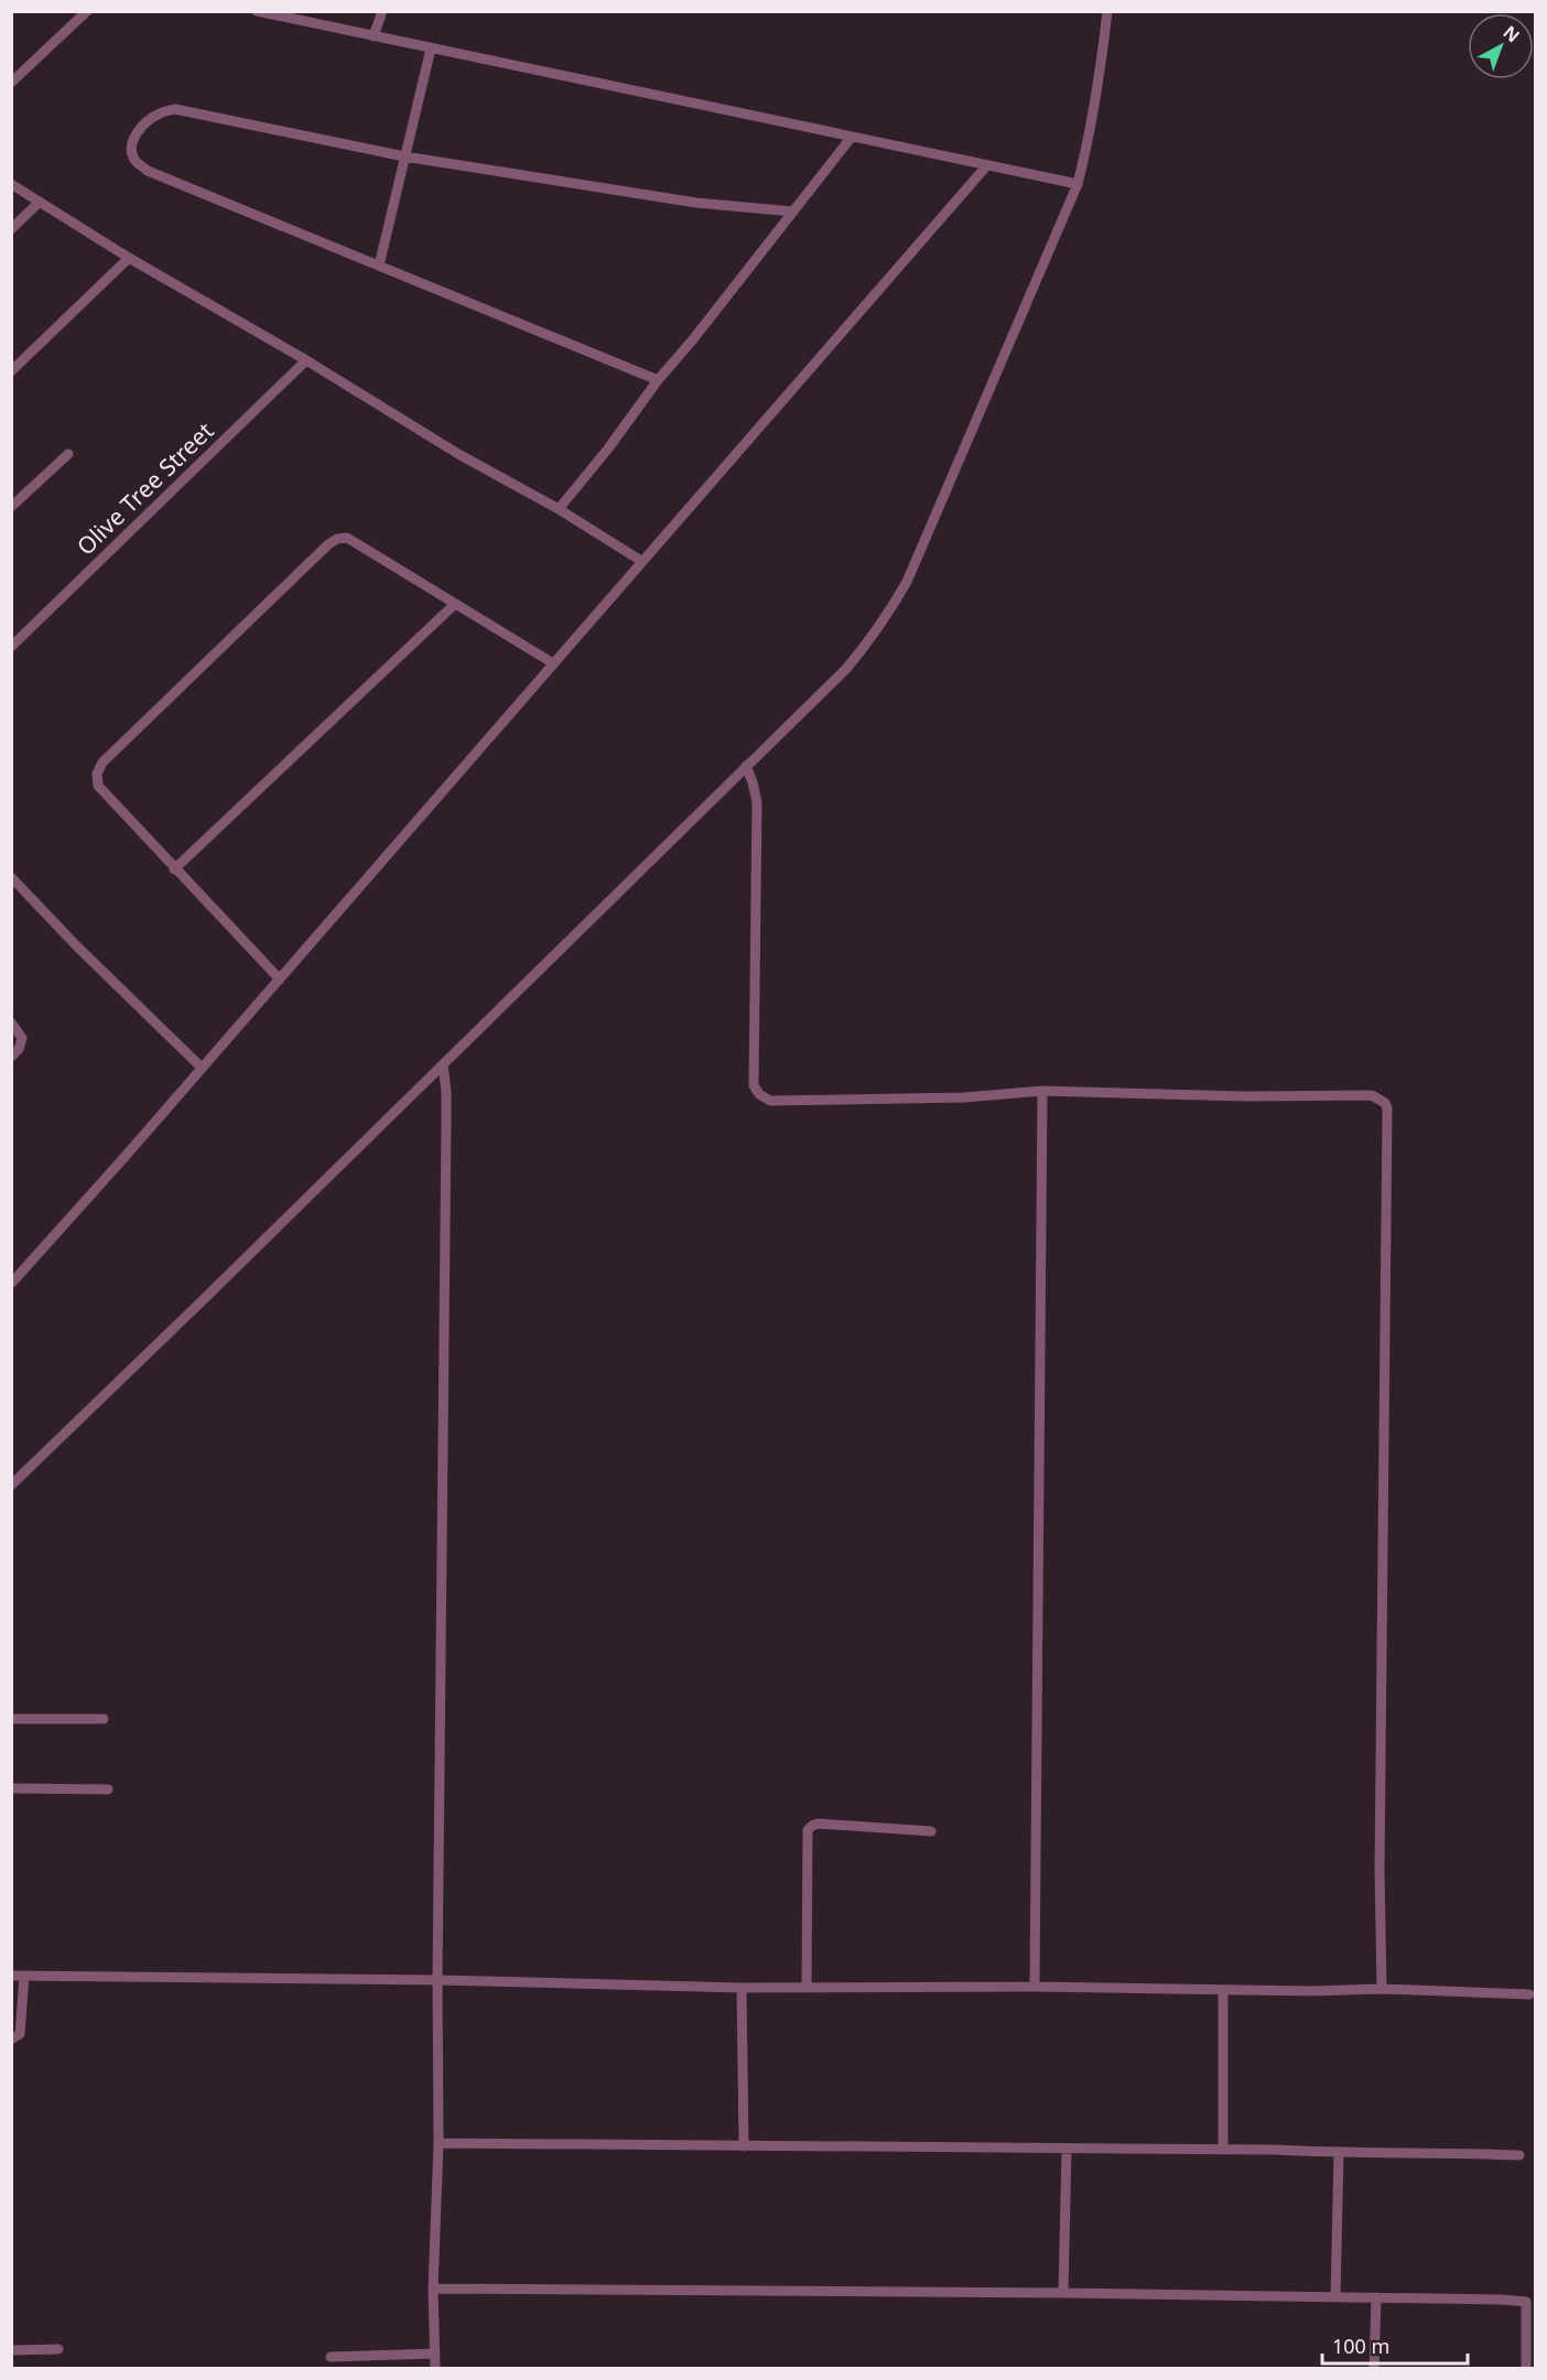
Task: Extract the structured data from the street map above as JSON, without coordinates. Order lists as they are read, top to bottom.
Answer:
{
  "streets": {
    "street": ["Olive Tree Street"]
  },
  "scale_bar": "100 m",
  "north": "top right"
}
